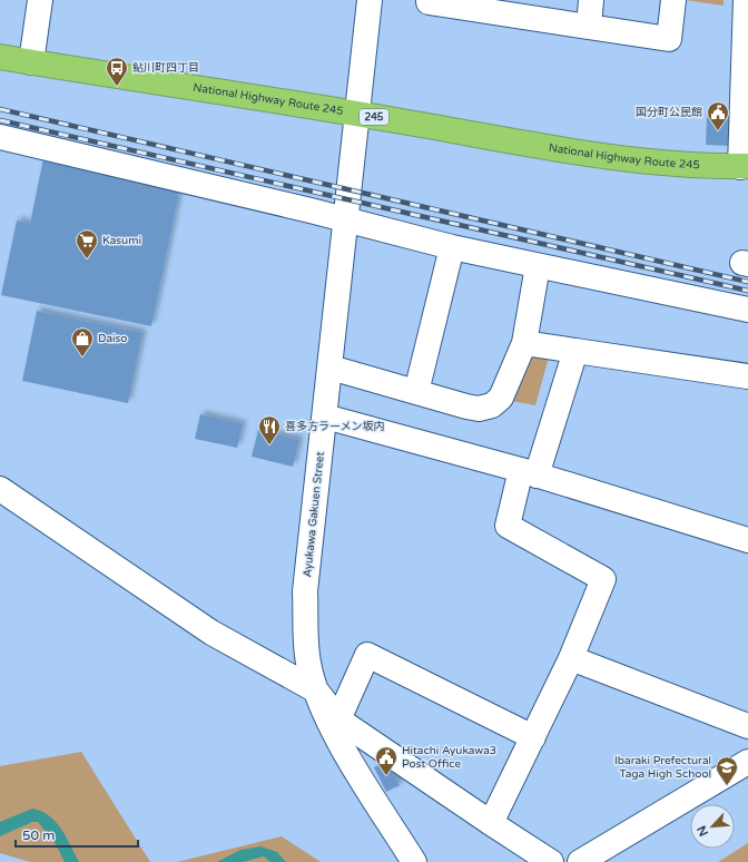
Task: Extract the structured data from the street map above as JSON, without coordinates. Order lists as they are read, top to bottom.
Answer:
{
  "streets": {
    "highway": ["National Highway Route 245", "245"],
    "street": ["Ayukawa Gakuen Street"]
  },
  "crossings": [
    ["National Highway Route 245", "Ayukawa Gakuen Street"]
  ],
  "places": {
    "bus stop": ["鮎川町四丁目"],
    "public building": ["国分町公民館", "Hitachi Ayukawa3 Post Office"],
    "supermarket": ["Kasumi"],
    "shop": ["Daiso"],
    "restaurant": ["喜多方ラーメン坂内"],
    "school or university": ["Ibaraki Prefectural Taga High School"]
  },
  "scale_bar": "50 m",
  "north": "bottom left"
}
